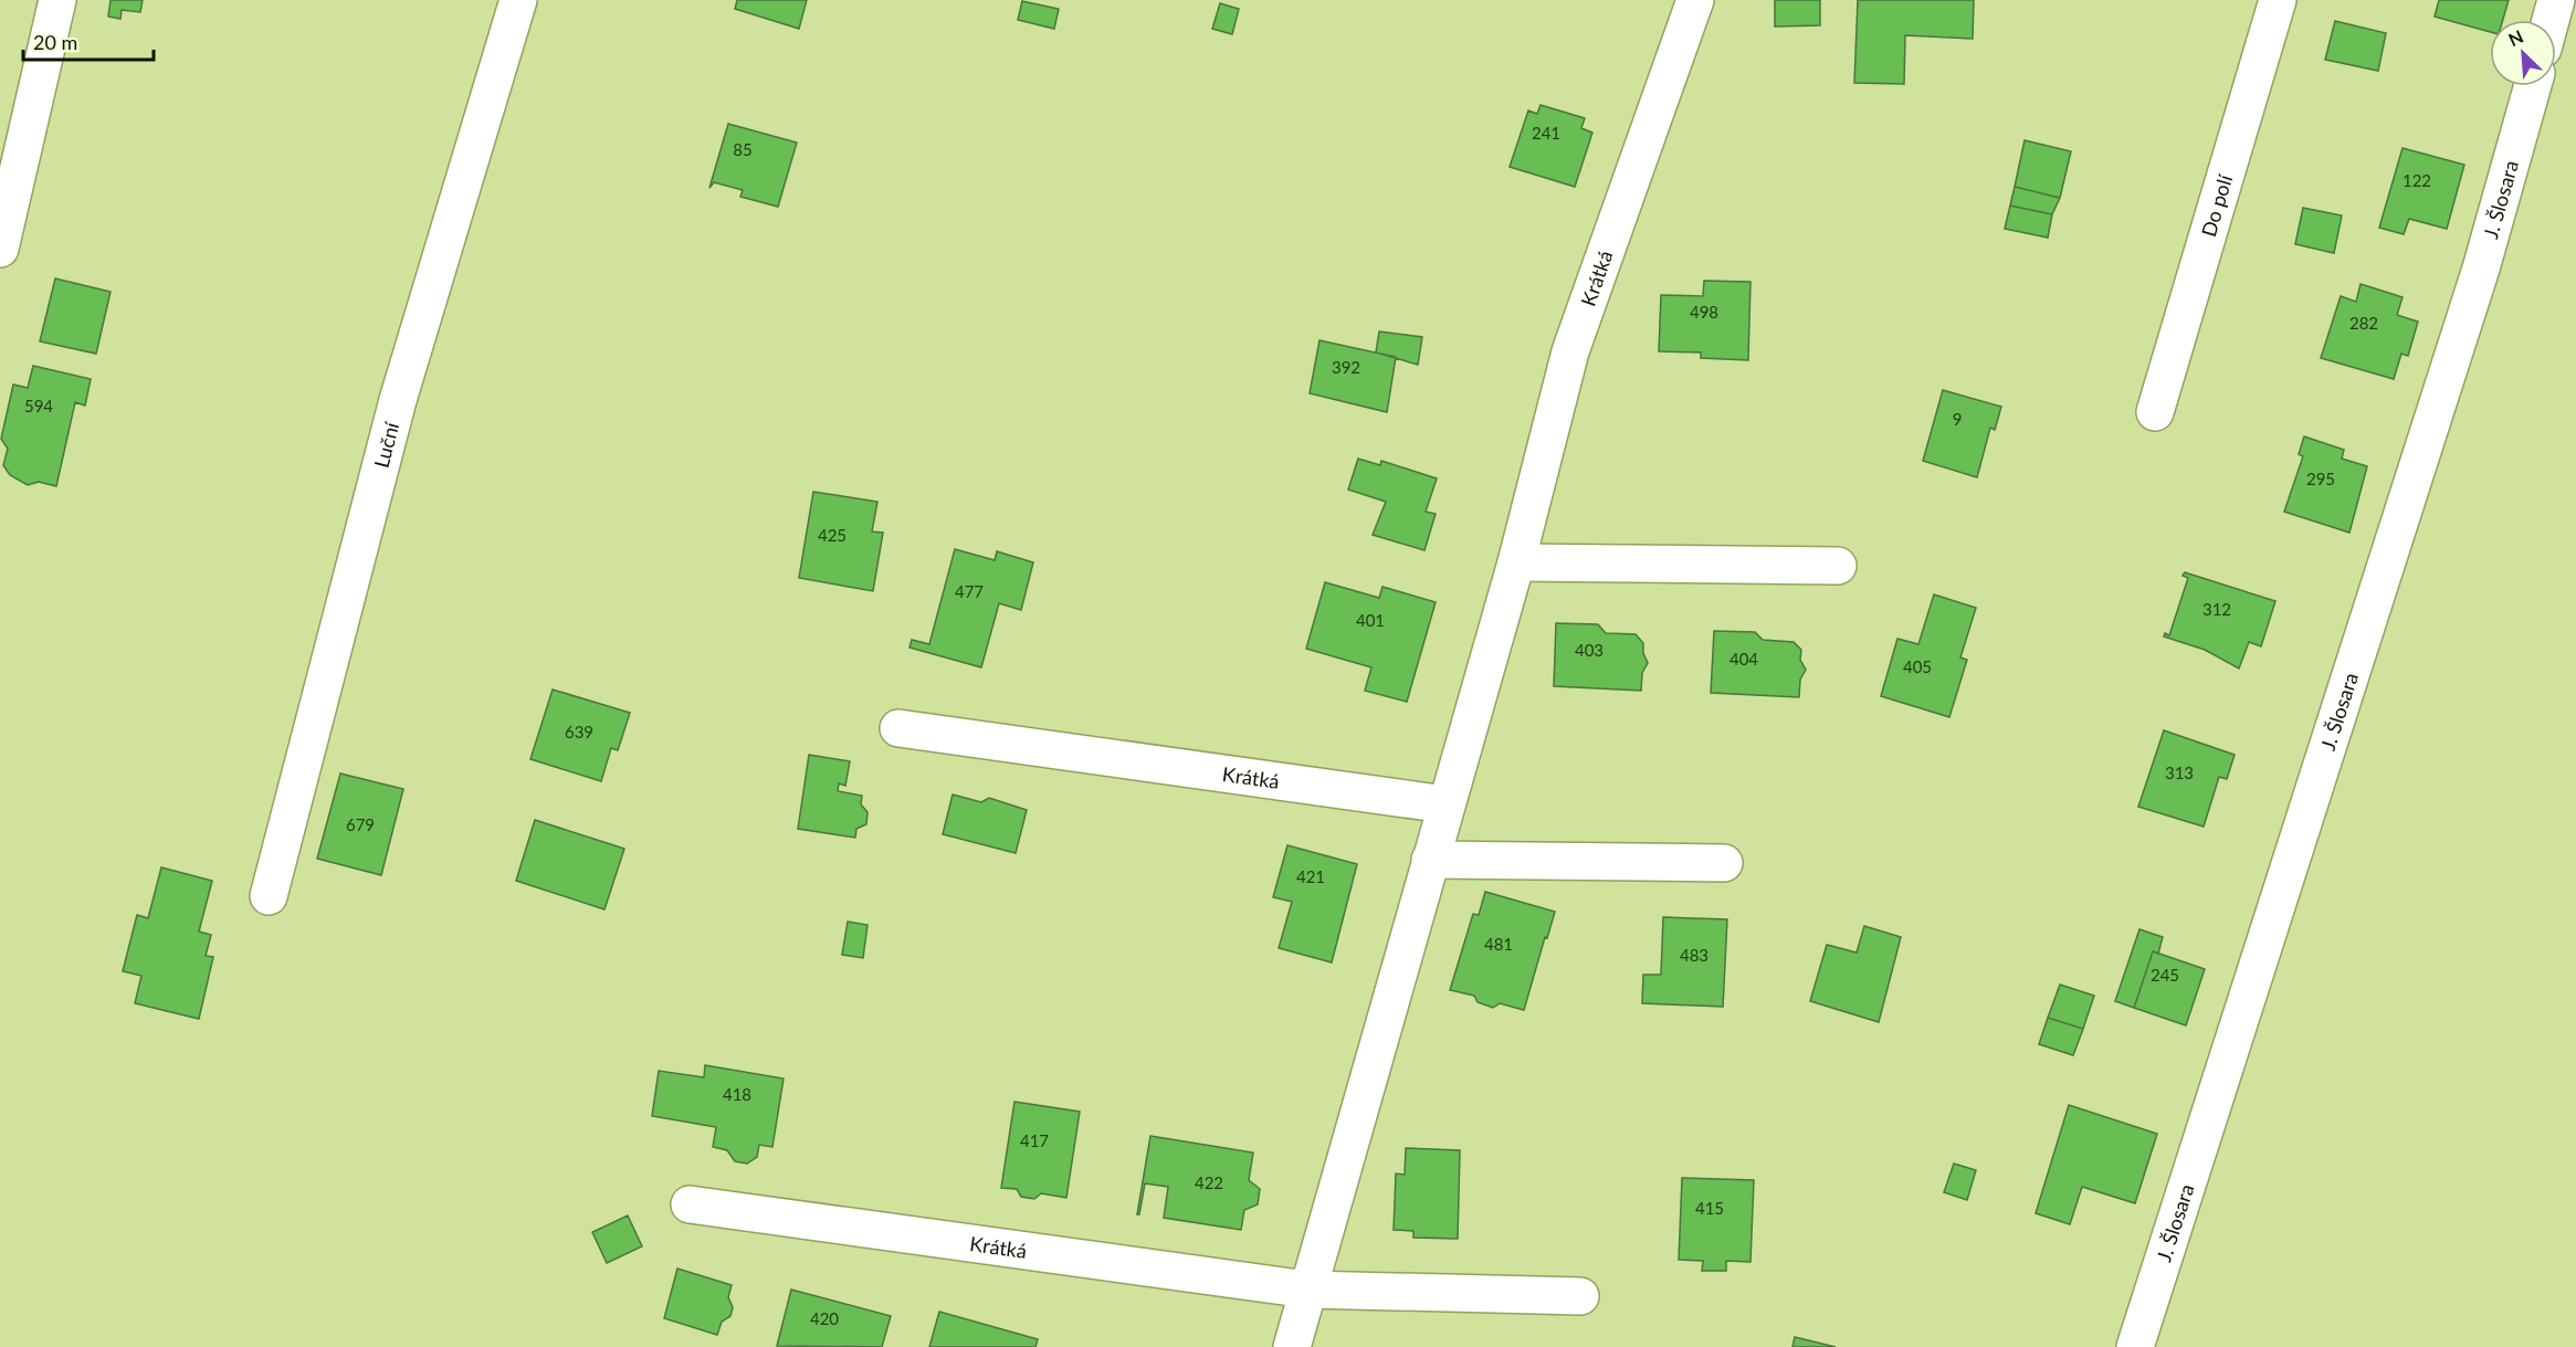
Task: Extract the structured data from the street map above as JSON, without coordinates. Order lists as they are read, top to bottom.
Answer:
{
  "streets": {
    "street": [
      "J. Šlosara",
      "Do polí",
      "Krátká",
      "Luční"
    ]
  },
  "house_numbers": [
    "241",
    "85",
    "122",
    "498",
    "282",
    "392",
    "594",
    "9",
    "295",
    "425",
    "477",
    "312",
    "401",
    "403",
    "404",
    "405",
    "639",
    "313",
    "679",
    "421",
    "481",
    "483",
    "245",
    "418",
    "417",
    "422",
    "415",
    "420"
  ],
  "scale_bar": "20 m",
  "north": "top left"
}
